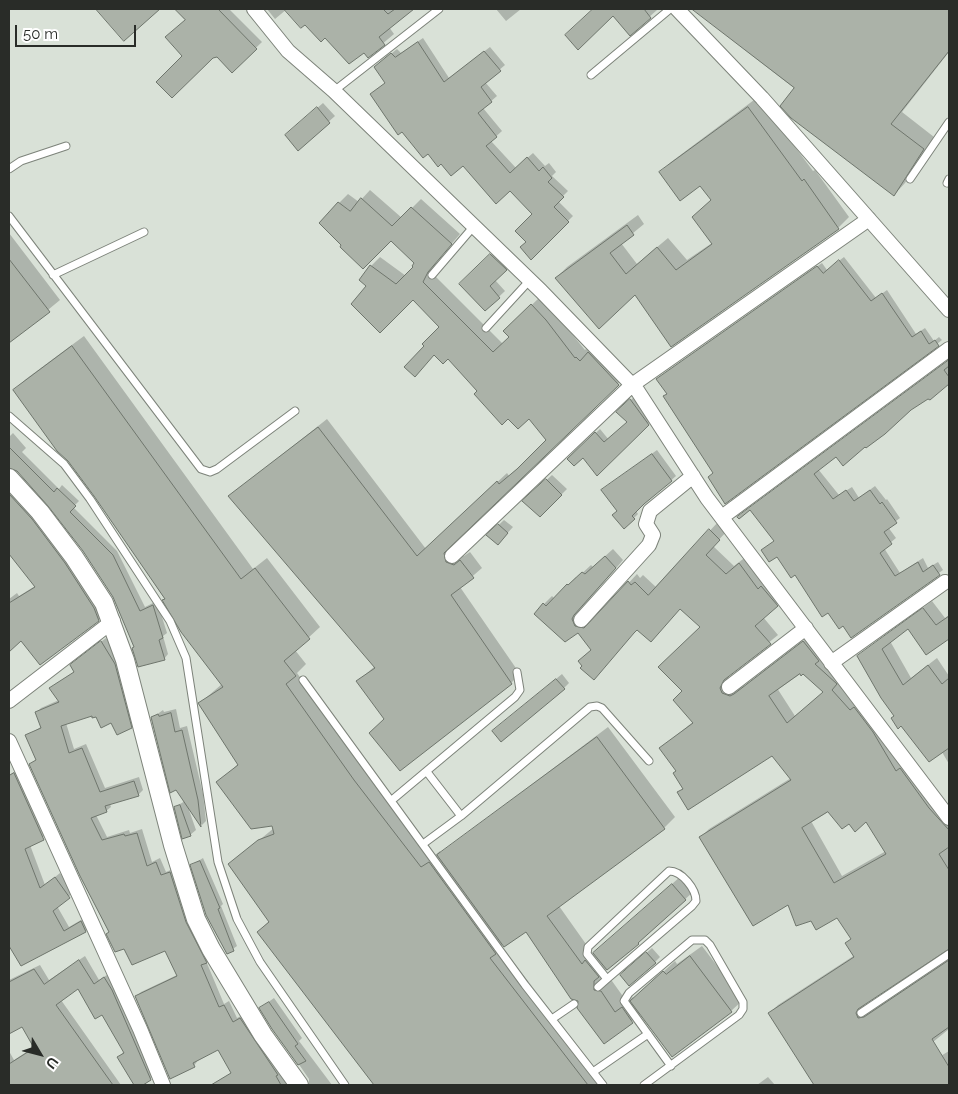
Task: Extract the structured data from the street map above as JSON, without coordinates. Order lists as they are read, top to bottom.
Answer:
{
  "scale_bar": "50 m",
  "north": "bottom right"
}
